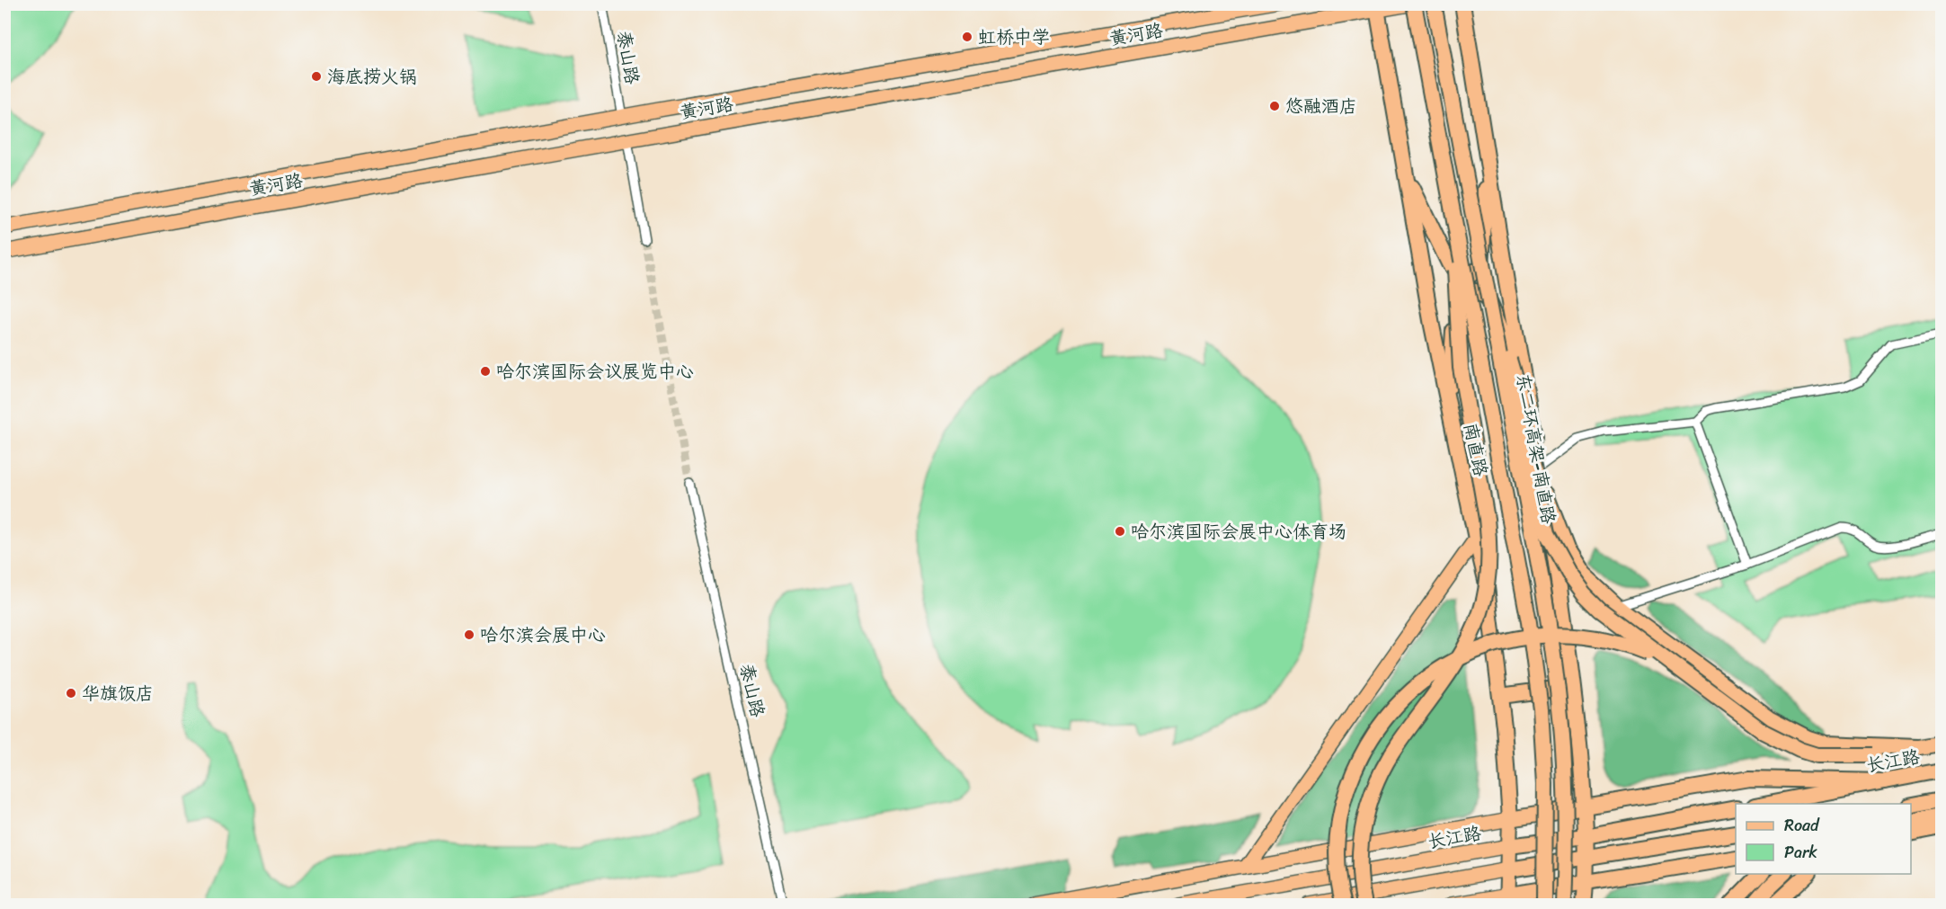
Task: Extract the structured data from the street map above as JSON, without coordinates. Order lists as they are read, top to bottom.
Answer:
{
  "streets": {
    "highway": ["东二环高架-南直路", "南直路", "长江路"],
    "main road": ["黄河路"],
    "street": ["泰山路"]
  },
  "crossings": [
    ["黄河路", "泰山路"],
    ["黄河路", "南直路"],
    ["南直路", "长江路"]
  ],
  "places": [
    "虹桥中学",
    "海底捞火锅",
    "悠融酒店",
    "哈尔滨国际会议展览中心",
    "哈尔滨国际会展中心体育场",
    "哈尔滨会展中心",
    "华旗饭店"
  ],
  "legend": ["Road", "Park"]
}
